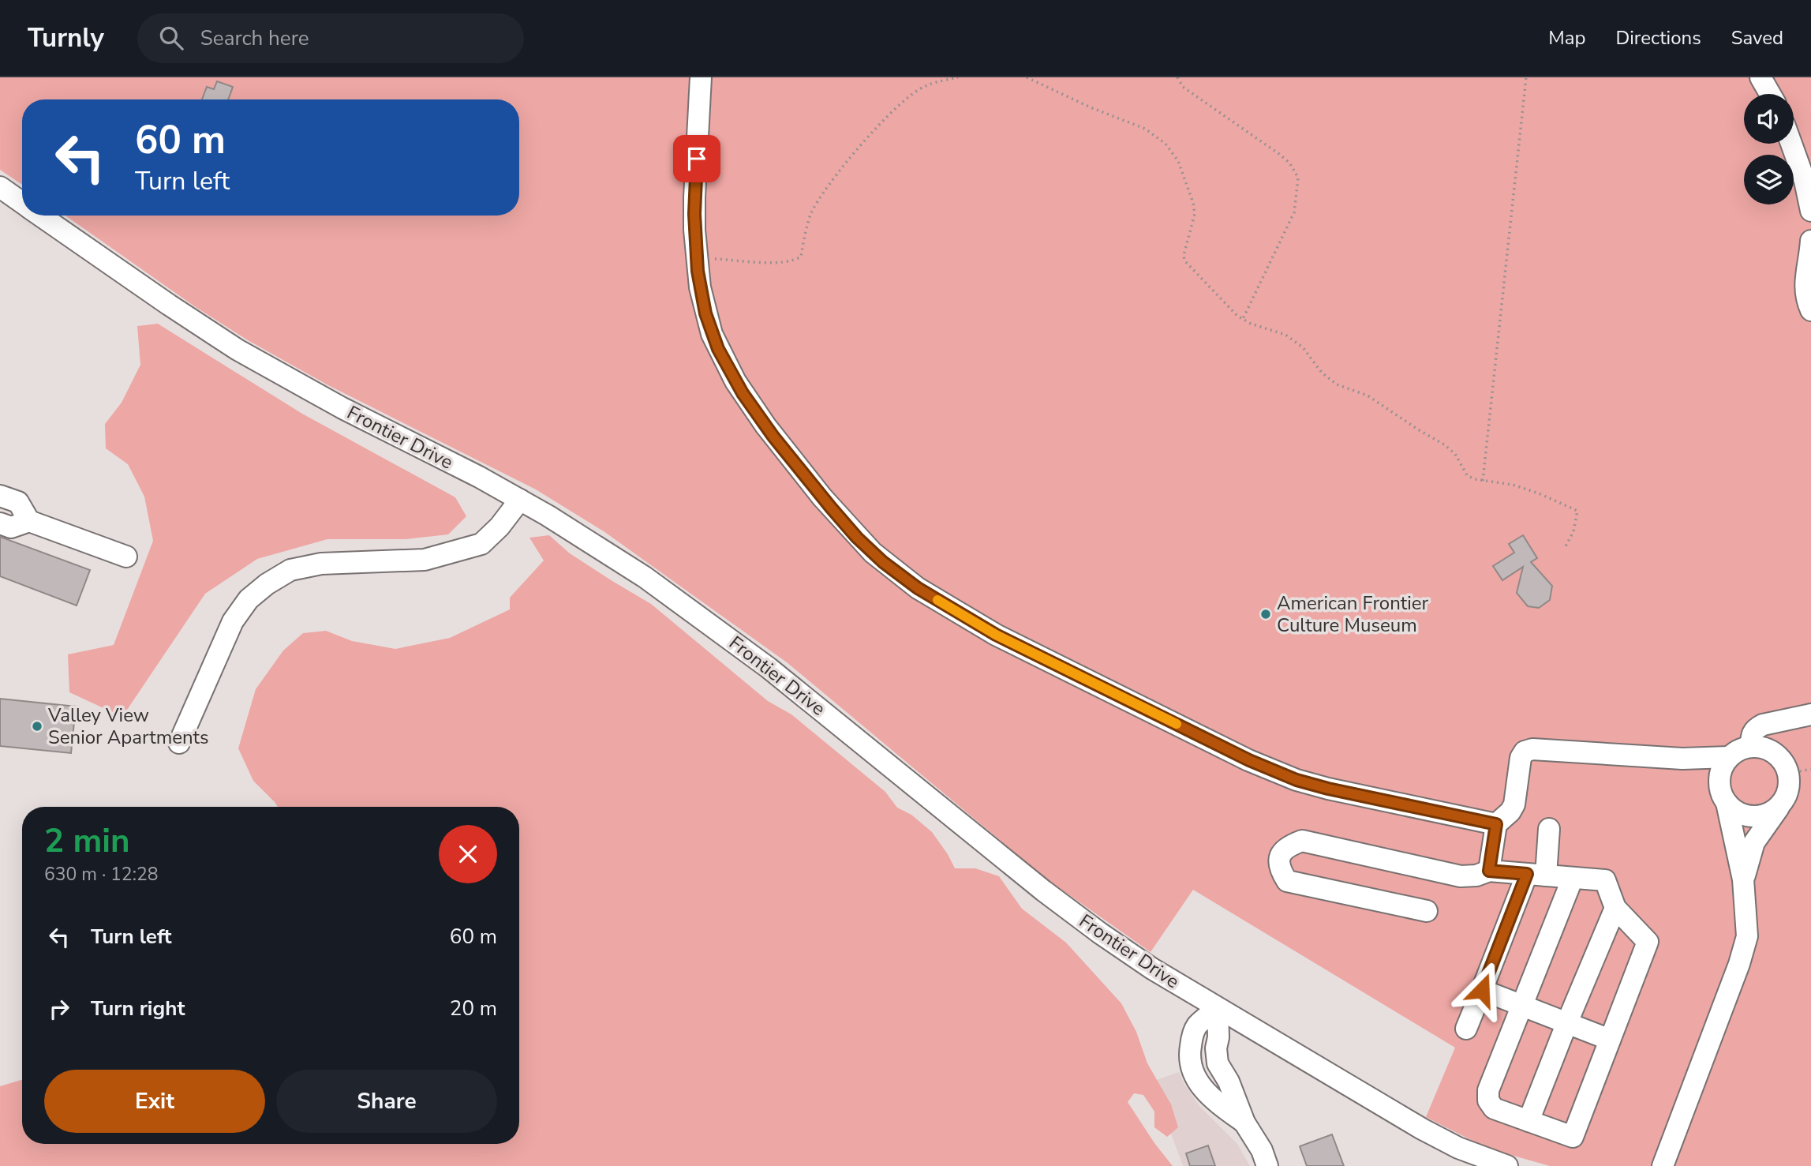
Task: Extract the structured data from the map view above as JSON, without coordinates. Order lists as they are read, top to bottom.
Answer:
{
  "streets": {
    "street": ["Frontier Drive"]
  },
  "places": ["American Frontier Culture Museum", "Valley View Senior Apartments"],
  "page": {
    "header": "Turnly",
    "search": "Search here",
    "nav": ["Map", "Directions", "Saved"],
    "turn": ["60 m", "Turn left"],
    "heading": ["2 min", "630 m · 12:28"],
    "list": [
      {
        "name": "Turn left",
        "value": "60 m"
      },
      {
        "name": "Turn right",
        "value": "20 m"
      }
    ],
    "buttons": ["Exit", "Share"]
  }
}
